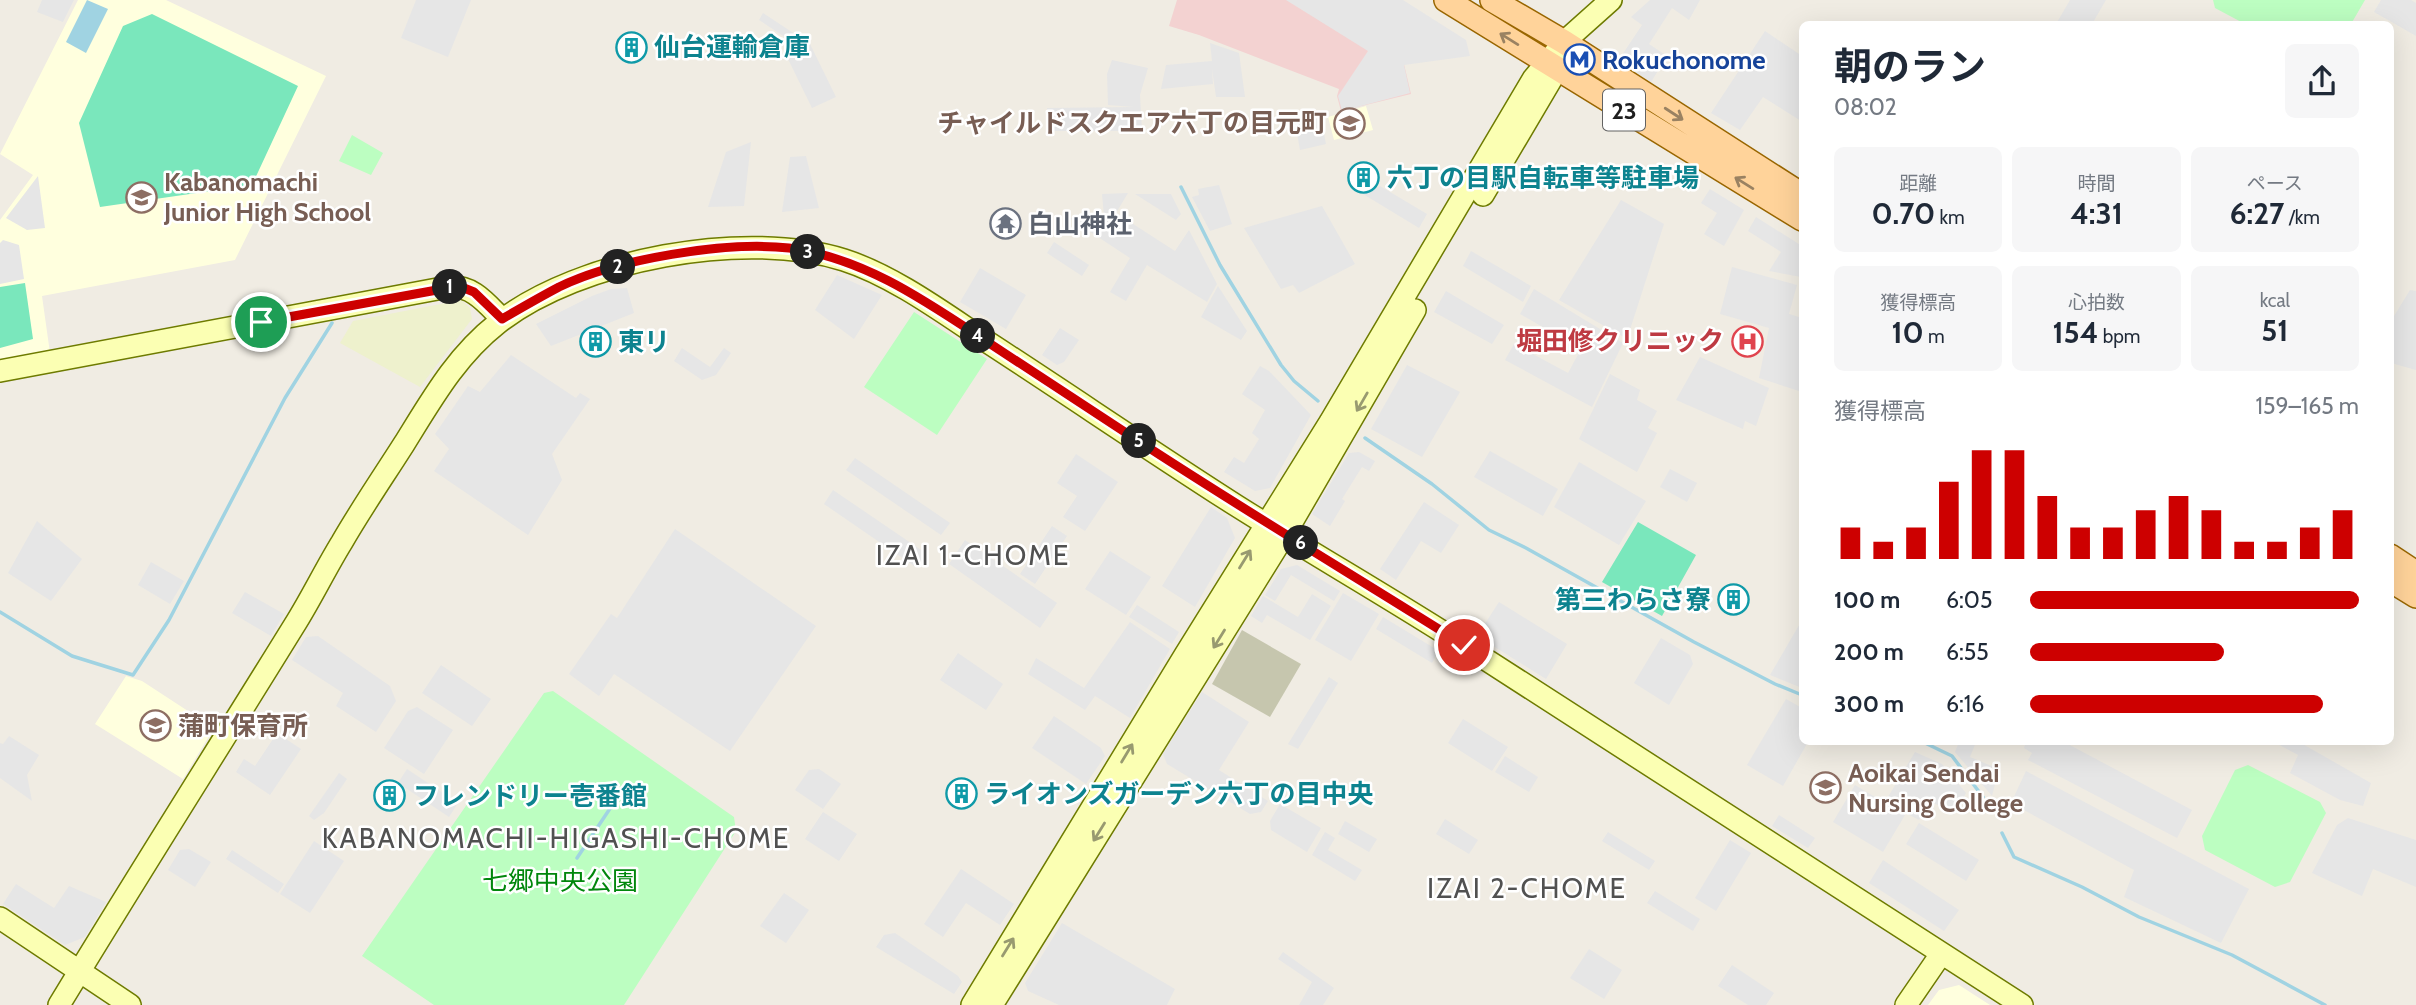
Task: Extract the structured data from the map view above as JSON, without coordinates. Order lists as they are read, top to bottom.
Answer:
{
  "streets": {
    "main road": ["23"]
  },
  "districts": ["IZAI 1-CHOME", "KABANOMACHI-HIGASHI-CHOME", "IZAI 2-CHOME"],
  "parks": ["七郷中央公園"],
  "places": {
    "building": [
      "仙台運輸倉庫",
      "六丁の目駅自転車等駐車場",
      "東リ",
      "第三わらさ寮",
      "ライオンズガーデン六丁の目中央",
      "フレンドリー壱番館"
    ],
    "metro station": ["Rokuchonome"],
    "school or university": [
      "チャイルドスクエア六丁の目元町",
      "Kabanomachi Junior High School",
      "蒲町保育所",
      "Aoikai Sendai Nursing College"
    ],
    "temple": ["白山神社"],
    "hospital": ["堀田修クリニック"]
  },
  "page": {
    "heading": ["朝のラン", "08:02"],
    "stats": [
      ["距離", "0.70 km"],
      ["時間", "4:31"],
      ["ペース", "6:27 /km"],
      ["獲得標高", "10 m"],
      ["心拍数", "154 bpm"],
      ["kcal", "51"]
    ],
    "pins": [
      "3",
      "2",
      "1",
      "4",
      "5",
      "6"
    ],
    "chart": ["獲得標高", "159–165 m"],
    "list": [
      {
        "name": "100 m",
        "note": "6:05"
      },
      {
        "name": "200 m",
        "note": "6:55"
      },
      {
        "name": "300 m",
        "note": "6:16"
      }
    ]
  }
}
